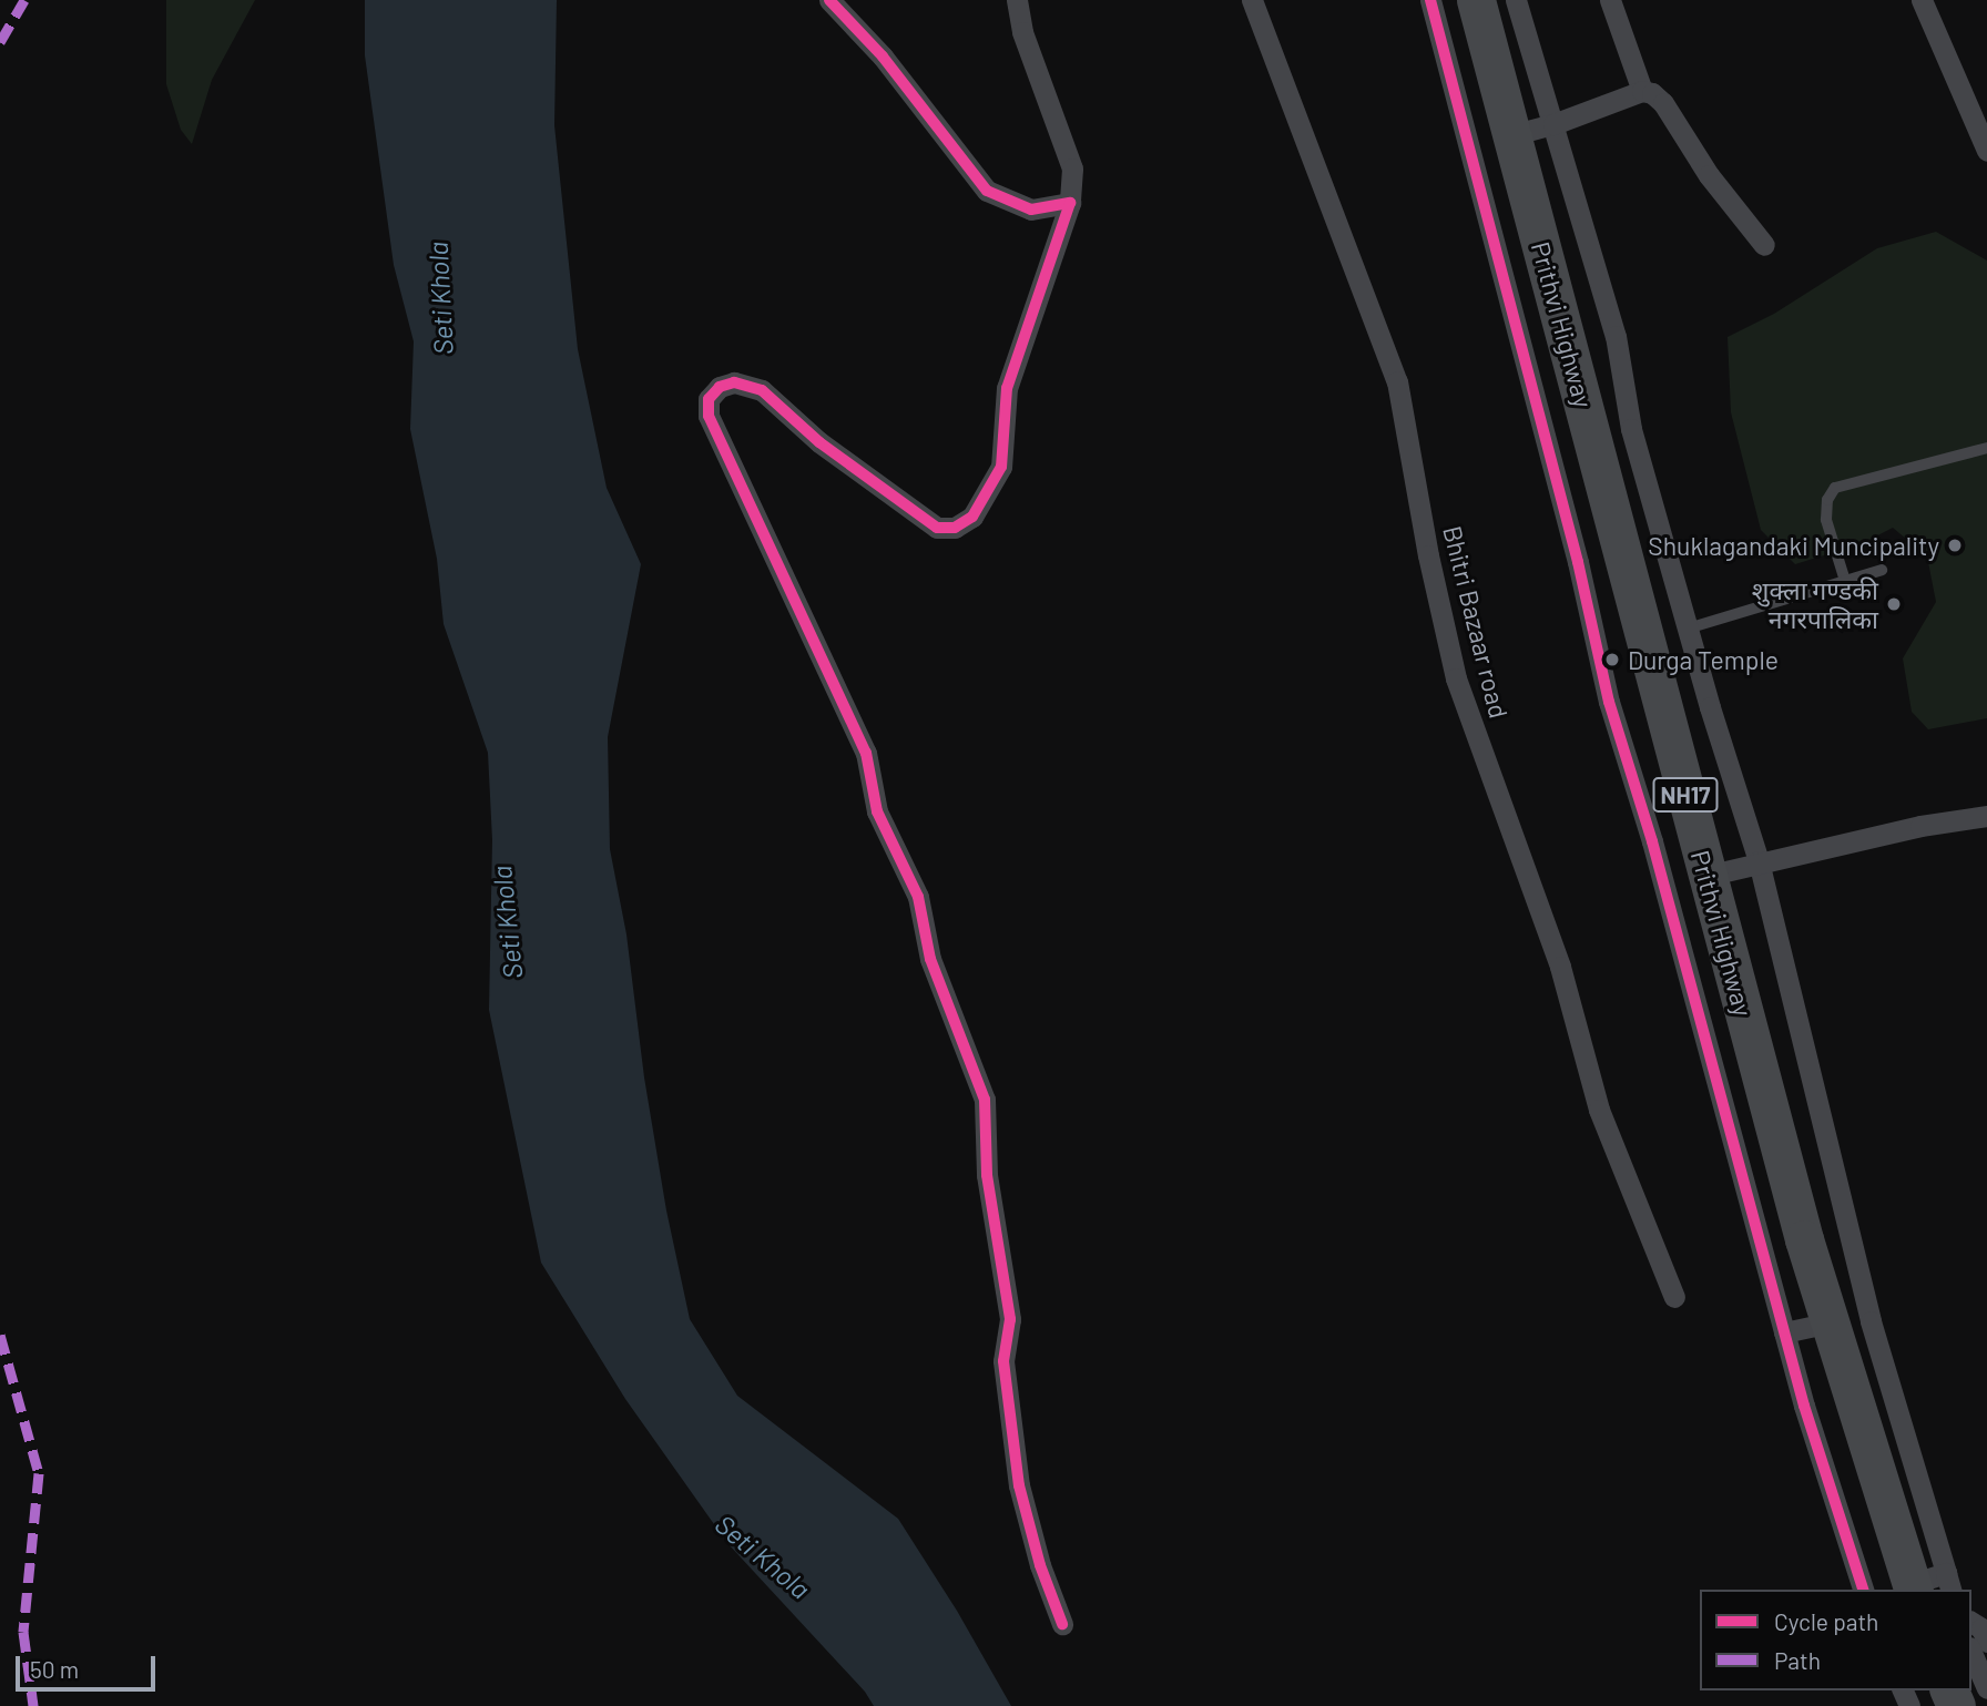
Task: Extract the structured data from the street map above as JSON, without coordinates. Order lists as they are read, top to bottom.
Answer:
{
  "streets": {
    "highway": ["Prithvi Highway", "NH17"],
    "street": ["Bhitri Bazaar road"]
  },
  "water": ["Seti Khola"],
  "places": ["Shuklagandaki Muncipality", "शुक्ला गण्डकी नगरपालिका", "Durga Temple"],
  "legend": ["Cycle path", "Path"],
  "scale_bar": "50 m"
}
